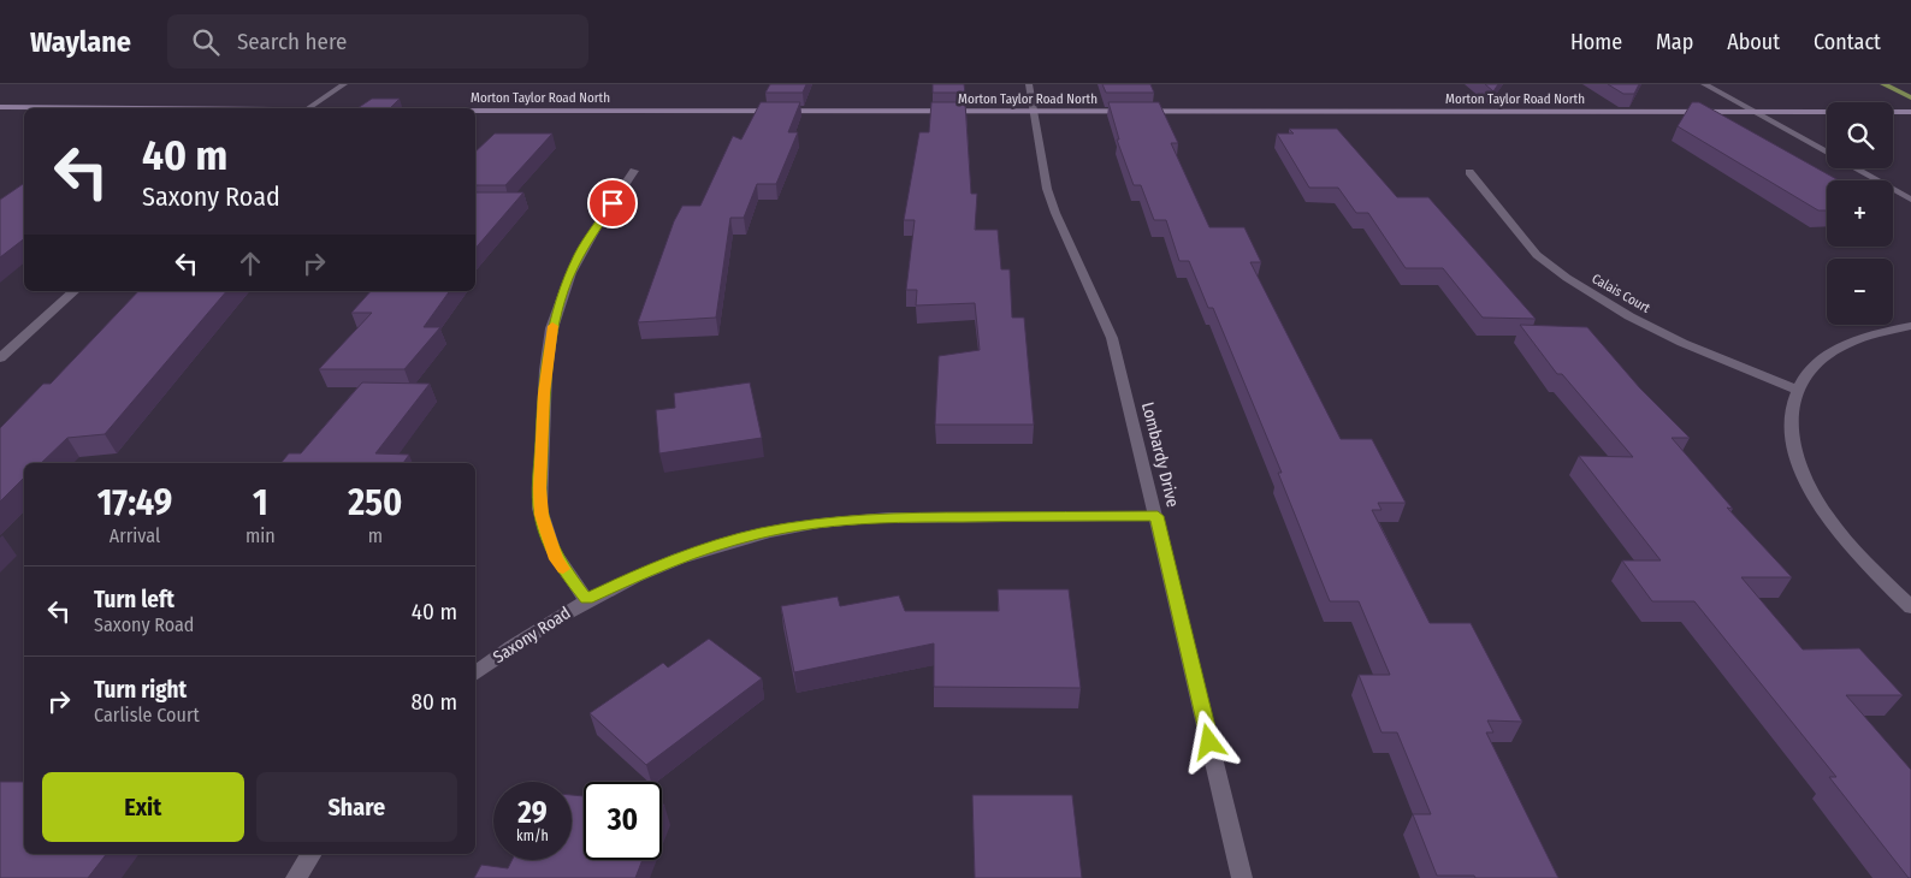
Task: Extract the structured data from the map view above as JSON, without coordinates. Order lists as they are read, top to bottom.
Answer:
{
  "streets": {
    "street": [
      "Morton Taylor Road North",
      "Calais Court",
      "Lombardy Drive",
      "Saxony Road"
    ]
  },
  "crossings": [
    ["Morton Taylor Road North", "Lombardy Drive"],
    ["Lombardy Drive", "Saxony Road"]
  ],
  "page": {
    "header": "Waylane",
    "search": "Search here",
    "nav": [
      "Home",
      "Map",
      "About",
      "Contact"
    ],
    "map_buttons": ["+", "−"],
    "turn": ["40 m", "Saxony Road"],
    "eta": [
      "17:49",
      "Arrival",
      "1",
      "min",
      "250",
      "m"
    ],
    "list": [
      {
        "name": "Turn left",
        "note": "Saxony Road",
        "value": "40 m"
      },
      {
        "name": "Turn right",
        "note": "Carlisle Court",
        "value": "80 m"
      }
    ],
    "buttons": ["Exit", "Share"],
    "speed": "29 km/h",
    "limit": "30"
  }
}
